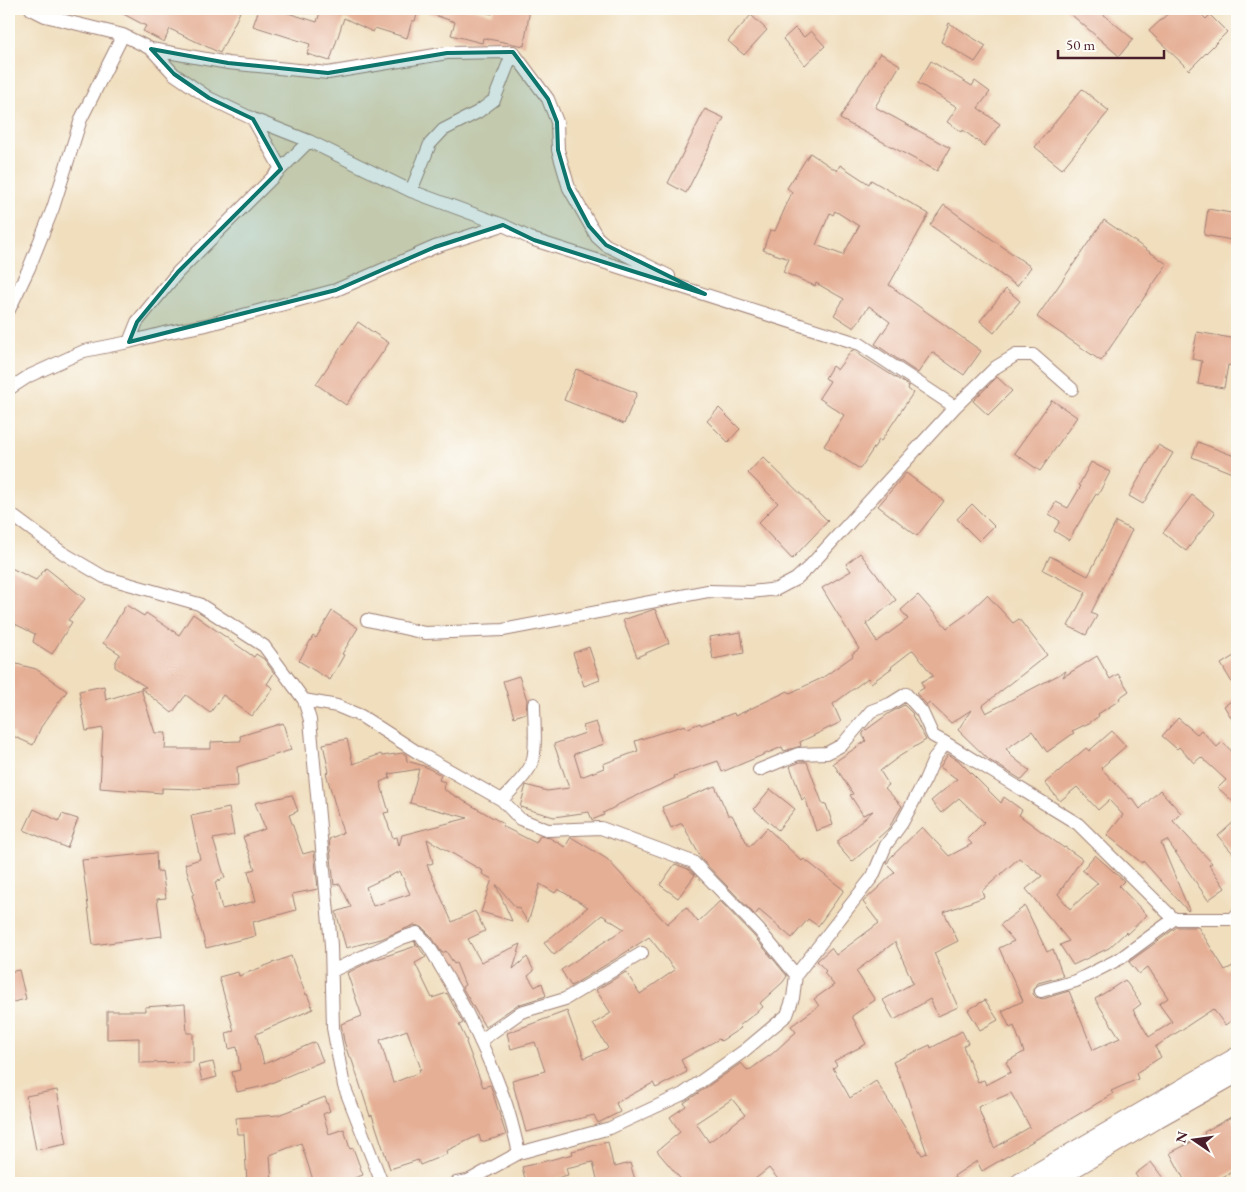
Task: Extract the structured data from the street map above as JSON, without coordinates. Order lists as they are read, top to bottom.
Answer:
{
  "scale_bar": "50 m",
  "north": "left"
}
